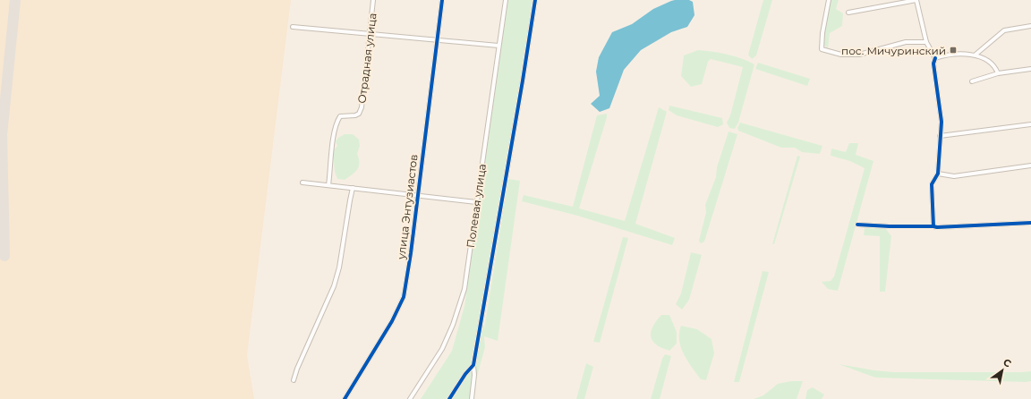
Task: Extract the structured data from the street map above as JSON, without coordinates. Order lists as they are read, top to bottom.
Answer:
{
  "streets": {
    "street": ["Отрадная улица", "Полевая улица", "улица Энтузиастов"]
  },
  "places": {
    "transit": ["пос. Мичуринский"]
  },
  "north": "top right"
}
